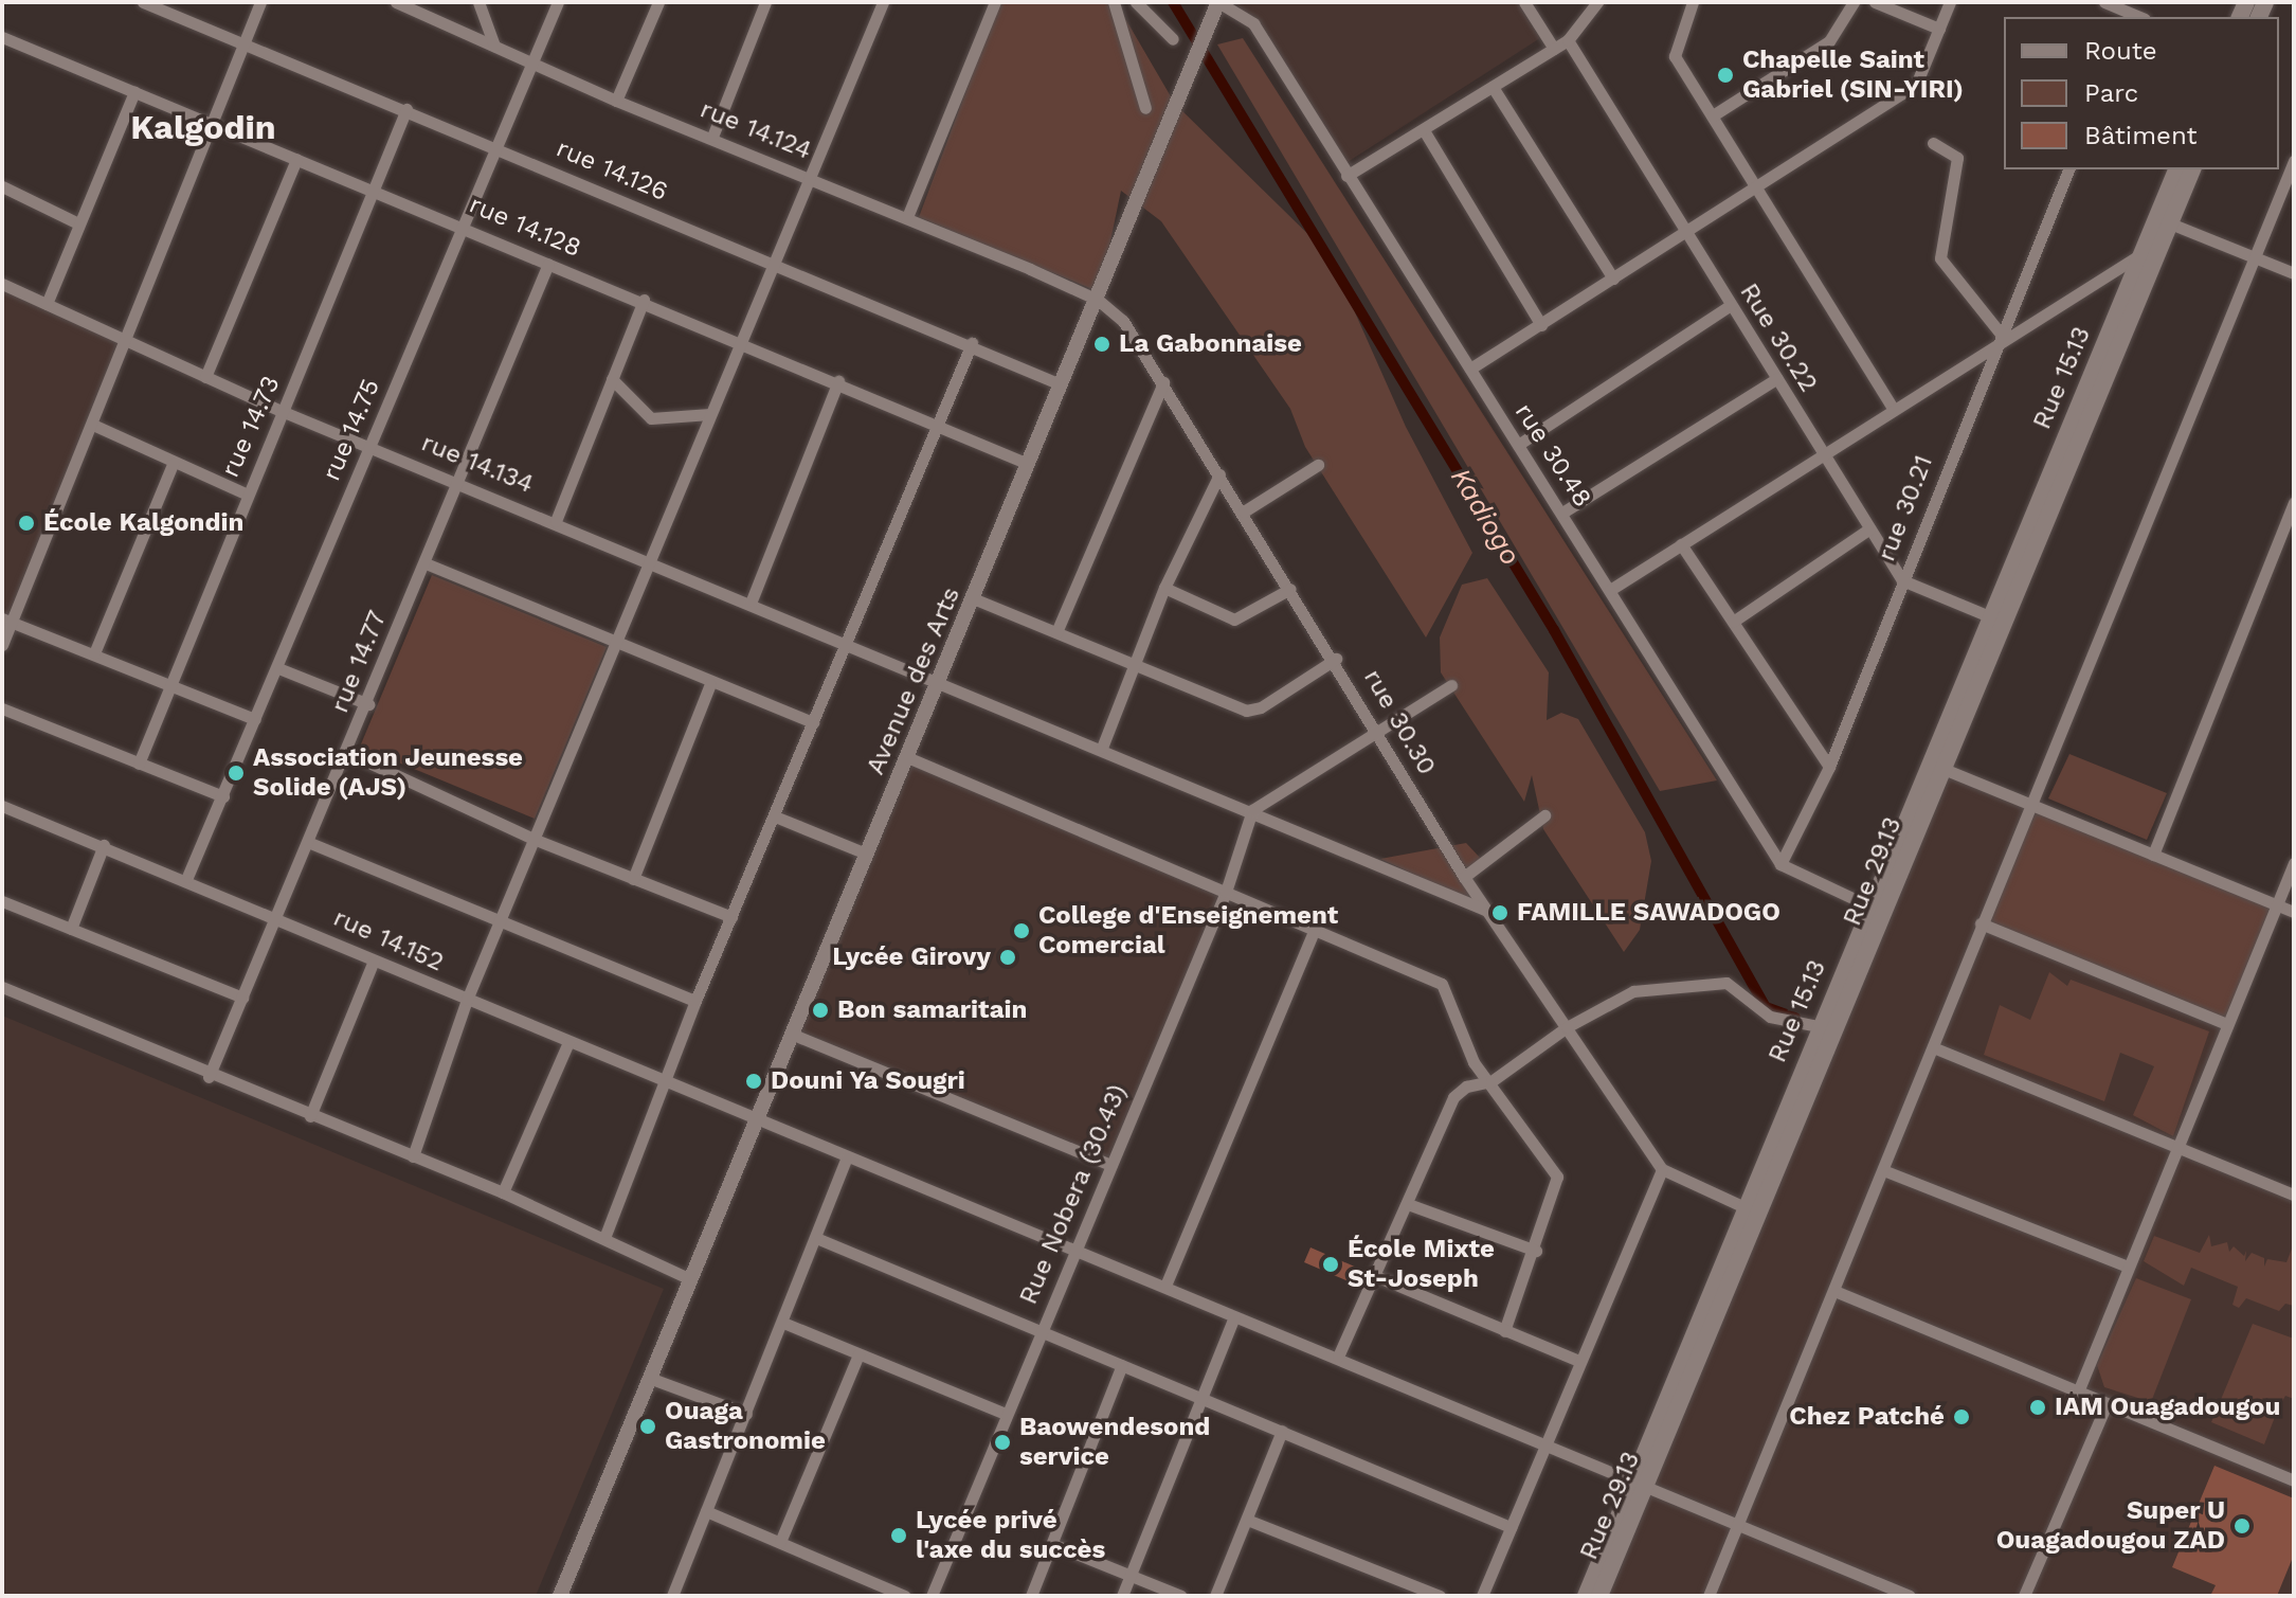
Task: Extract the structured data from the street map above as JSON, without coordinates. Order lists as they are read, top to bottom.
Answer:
{
  "streets": {
    "main road": ["Rue 15.13", "Rue 29.13"],
    "street": [
      "rue 14.124",
      "rue 14.126",
      "rue 14.128",
      "Rue 30.22",
      "rue 14.73",
      "rue 14.75",
      "rue 30.48",
      "rue 14.134",
      "rue 30.21",
      "rue 14.77",
      "Avenue des Arts",
      "rue 30.30",
      "rue 14.152",
      "Rue Nobera (30.43)"
    ]
  },
  "crossings": [
    ["rue 14.124", "rue 14.75"],
    ["rue 14.124", "Avenue des Arts"],
    ["rue 14.124", "rue 30.30"],
    ["rue 14.126", "rue 14.73"],
    ["rue 14.126", "rue 14.75"],
    ["rue 14.126", "Avenue des Arts"],
    ["rue 14.128", "rue 14.73"],
    ["rue 14.128", "rue 14.75"],
    ["rue 14.128", "rue 14.77"],
    ["rue 14.128", "Avenue des Arts"],
    ["Rue 30.22", "rue 30.21"],
    ["Rue 15.13", "Rue 29.13"],
    ["Rue 15.13", "rue 14.152"],
    ["rue 14.73", "rue 14.134"],
    ["rue 14.75", "rue 14.134"],
    ["rue 14.75", "rue 14.152"],
    ["rue 30.48", "rue 30.21"],
    ["rue 30.48", "Avenue des Arts"],
    ["rue 14.134", "rue 14.77"],
    ["rue 14.134", "Avenue des Arts"],
    ["rue 14.134", "rue 30.30"],
    ["rue 14.134", "Rue Nobera (30.43)"],
    ["rue 14.77", "rue 14.152"],
    ["Avenue des Arts", "rue 30.30"],
    ["Avenue des Arts", "rue 14.152"],
    ["Rue 29.13", "rue 14.152"],
    ["rue 14.152", "Rue Nobera (30.43)"]
  ],
  "districts": ["Kalgodin"],
  "water": ["Kadiogo"],
  "places": [
    "Chapelle Saint Gabriel (SIN-YIRI)",
    "La Gabonnaise",
    "École Kalgondin",
    "Association Jeunesse Solide (AJS)",
    "FAMILLE SAWADOGO",
    "College d'Enseignement Comercial",
    "Lycée Girovy",
    "Bon samaritain",
    "Douni Ya Sougri",
    "École Mixte St-Joseph",
    "IAM Ouagadougou",
    "Chez Patché",
    "Ouaga Gastronomie",
    "Baowendesond service",
    "Super U Ouagadougou ZAD",
    "Lycée privé l'axe du succès"
  ],
  "legend": ["Route", "Parc", "Bâtiment"]
}
